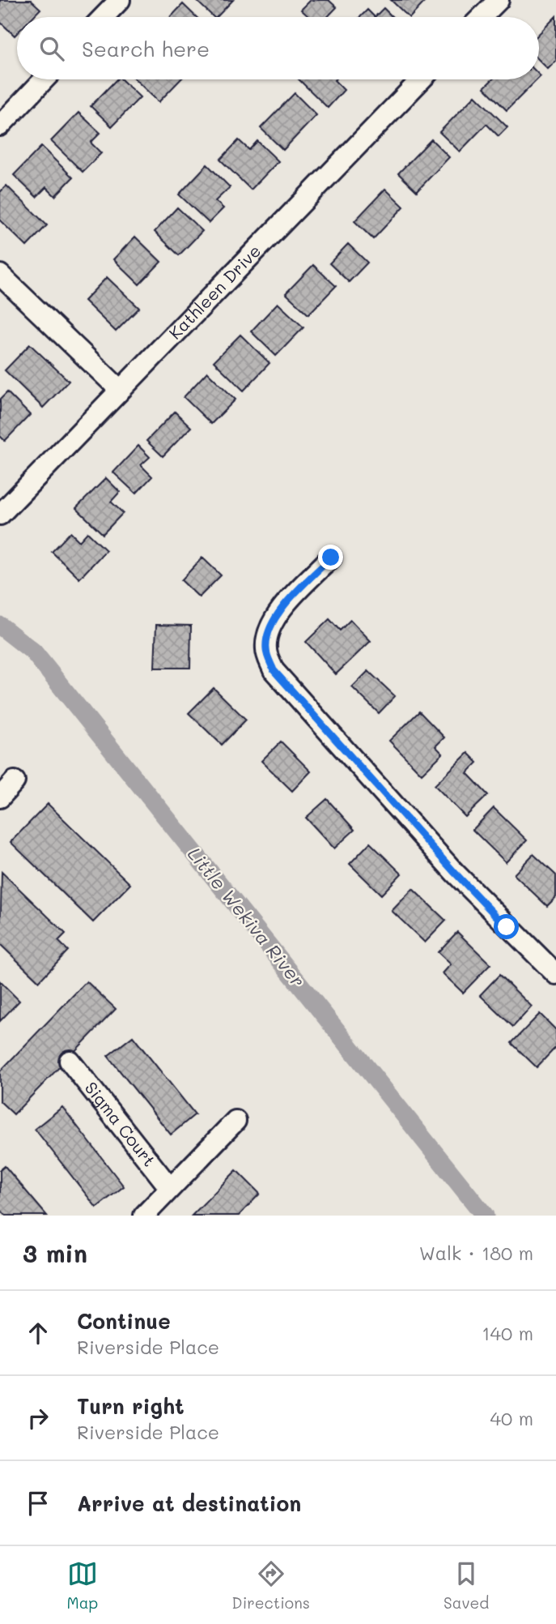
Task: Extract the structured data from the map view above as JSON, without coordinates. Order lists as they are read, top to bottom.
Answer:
{
  "streets": {
    "street": ["Kathleen Drive", "Sigma Court"]
  },
  "water": ["Little Wekiva River"],
  "page": {
    "search": "Search here",
    "heading": ["3 min", "Walk · 180 m"],
    "list": [
      ["Continue", "Riverside Place", "140 m"],
      ["Turn right", "Riverside Place", "40 m"],
      "Arrive at destination"
    ],
    "nav": ["Map", "Directions", "Saved"]
  }
}
